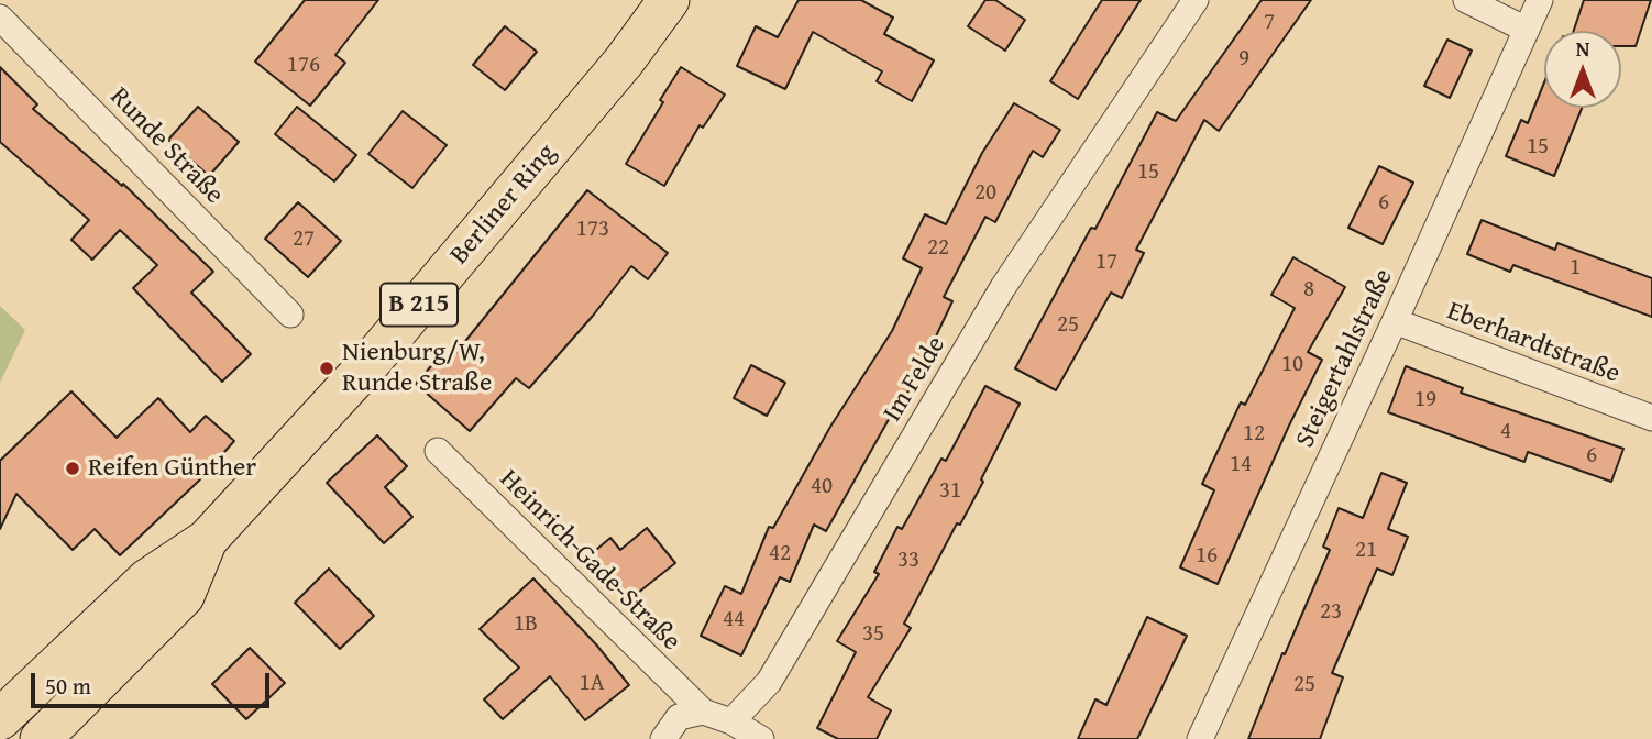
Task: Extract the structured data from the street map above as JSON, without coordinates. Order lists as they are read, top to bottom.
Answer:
{
  "streets": {
    "main road": ["Berliner Ring", "B 215"],
    "street": [
      "Runde Straße",
      "Eberhardtstraße",
      "Steigertahlstraße",
      "Im Felde",
      "Heinrich-Gade-Straße"
    ]
  },
  "crossings": [
    ["Eberhardtstraße", "Steigertahlstraße"]
  ],
  "places": ["Nienburg/W, Runde Straße", "Reifen Günther"],
  "house_numbers": [
    "7",
    "9",
    "176",
    "15",
    "15",
    "20",
    "6",
    "173",
    "27",
    "22",
    "17",
    "1",
    "8",
    "25",
    "10",
    "19",
    "4",
    "12",
    "6",
    "14",
    "40",
    "31",
    "21",
    "42",
    "16",
    "33",
    "23",
    "44",
    "1B",
    "35",
    "1A",
    "25"
  ],
  "scale_bar": "50 m",
  "north": "top"
}
